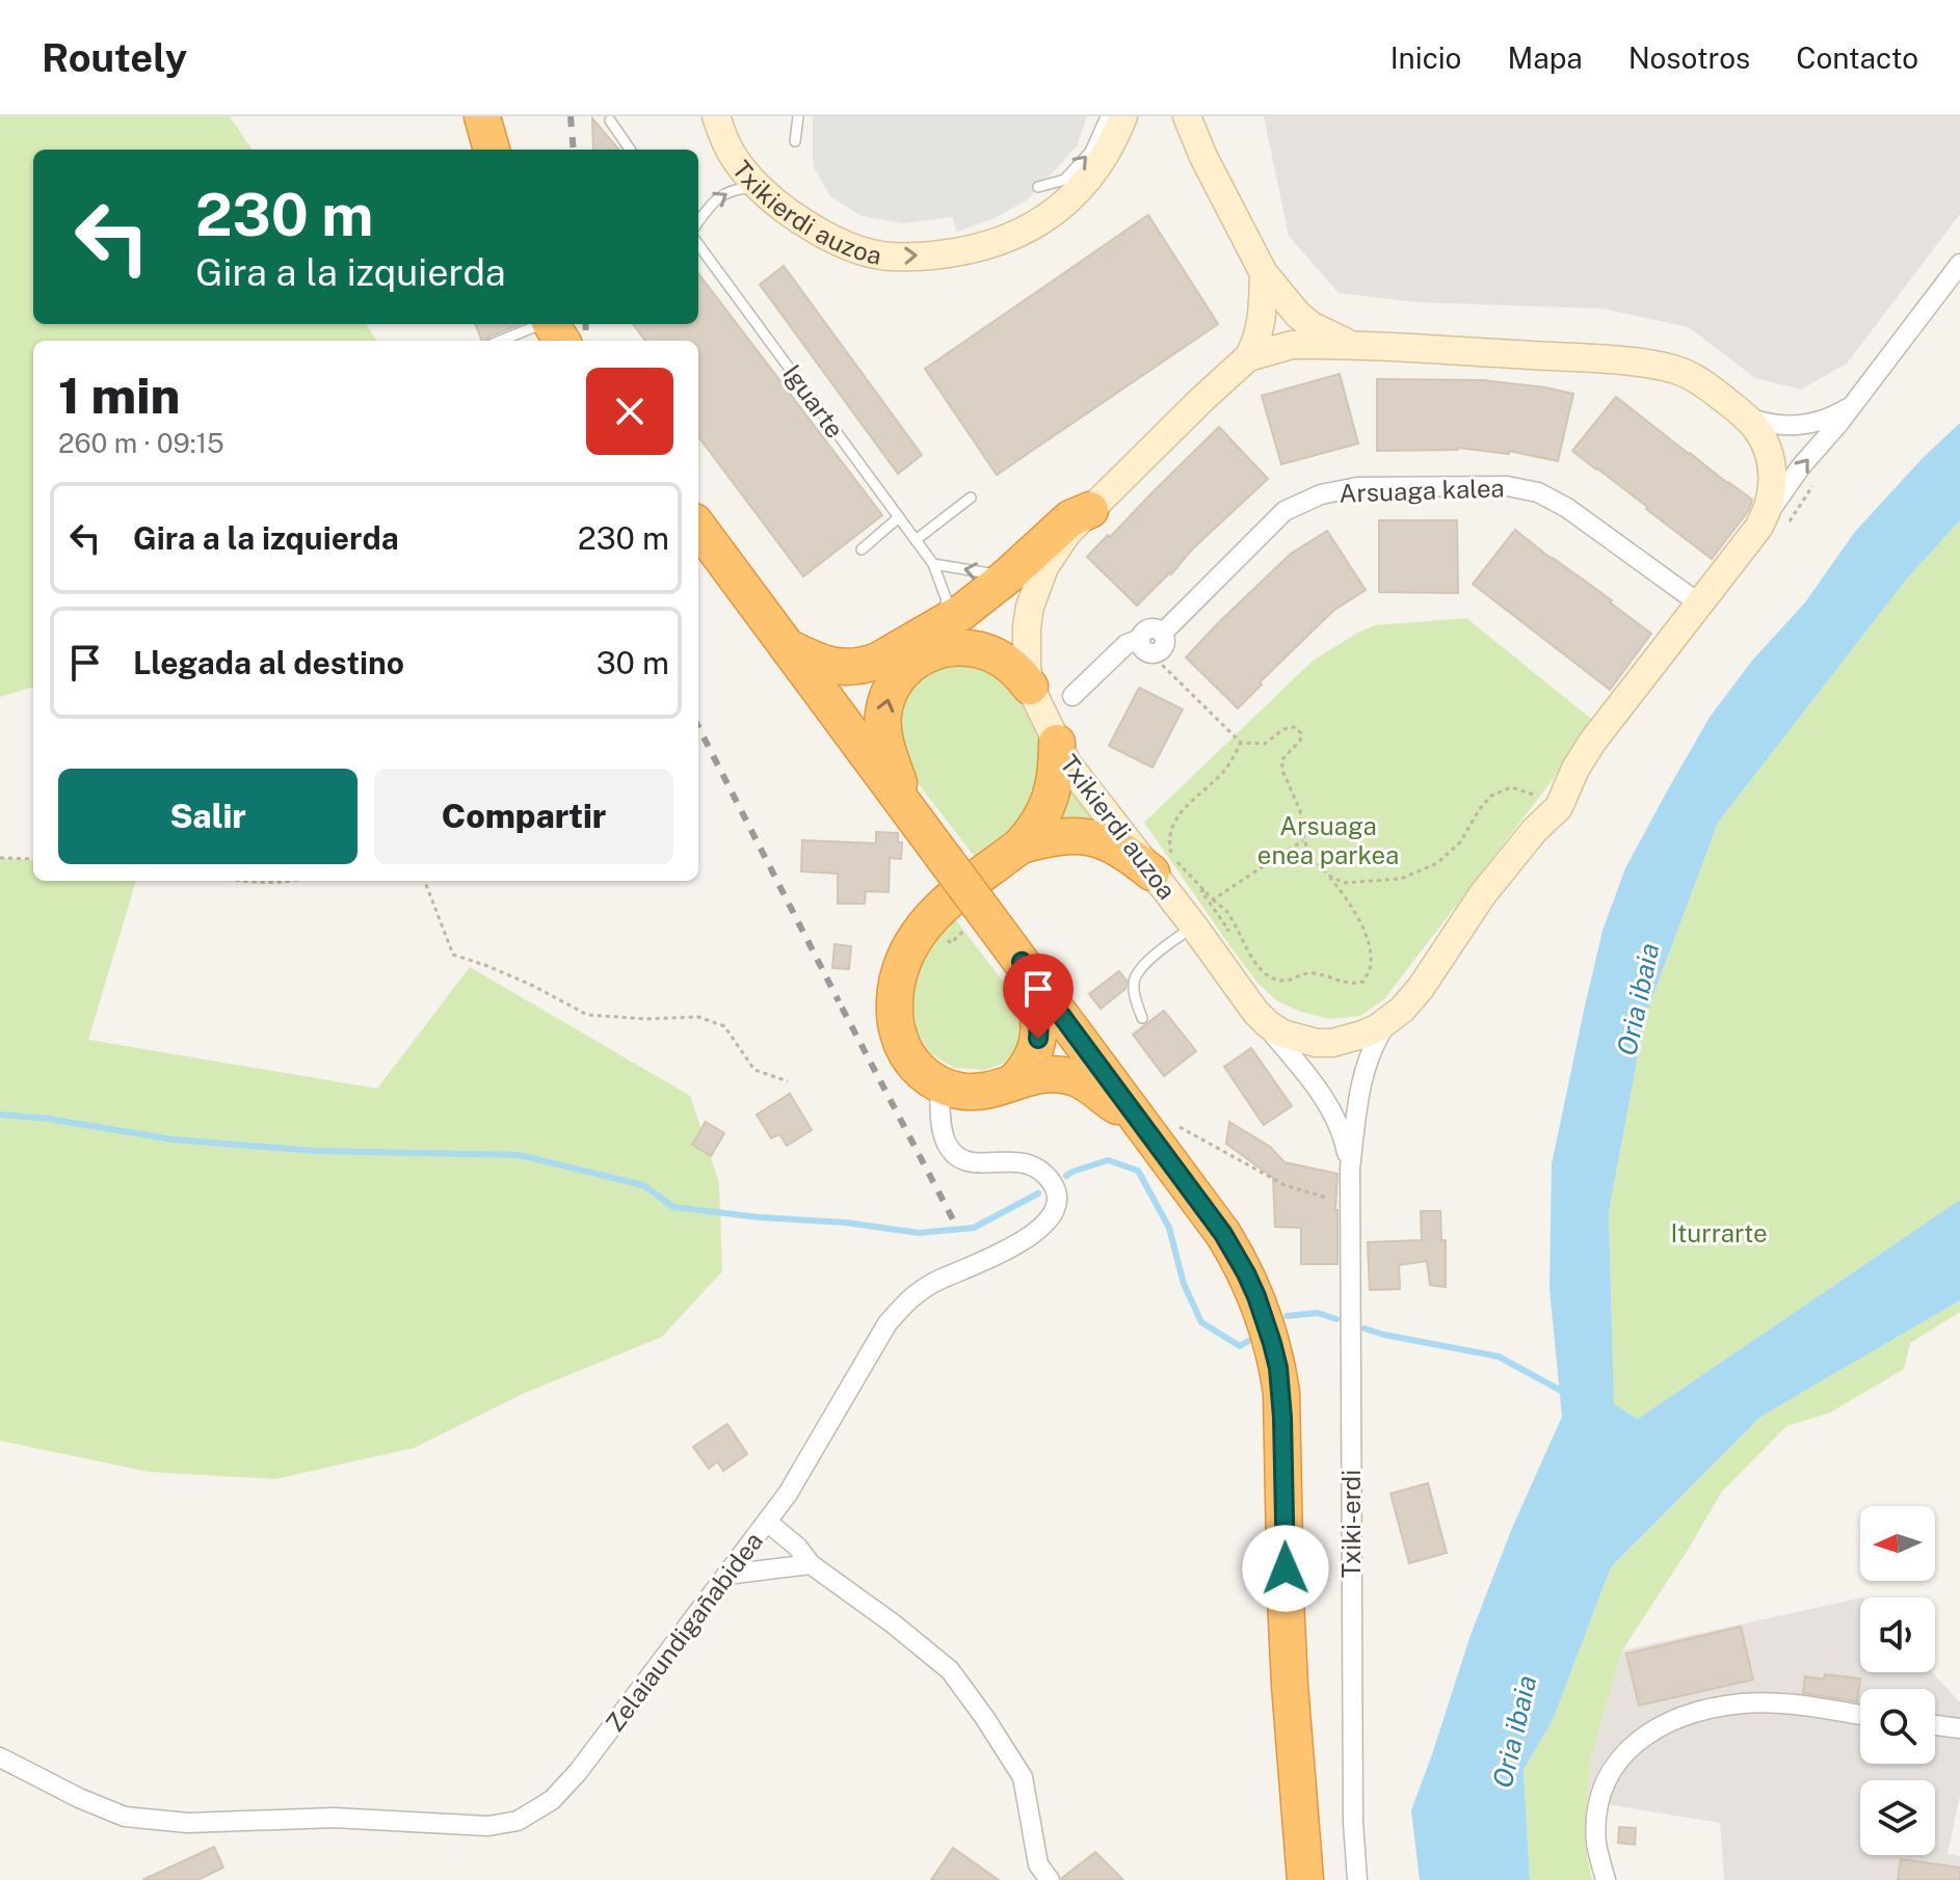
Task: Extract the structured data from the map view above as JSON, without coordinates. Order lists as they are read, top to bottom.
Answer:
{
  "streets": {
    "street": [
      "Txikierdi auzoa",
      "Arsuaga kalea",
      "Txiki-erdi",
      "Zelaiaundigañabidea"
    ],
    "lane": ["Iguarte"]
  },
  "crossings": [
    ["Txikierdi auzoa", "Arsuaga kalea"]
  ],
  "water": ["Oria ibaia"],
  "parks": ["Arsuaga enea parkea", "Iturrarte"],
  "north": "left",
  "page": {
    "header": "Routely",
    "nav": [
      "Inicio",
      "Mapa",
      "Nosotros",
      "Contacto"
    ],
    "turn": ["230 m", "Gira a la izquierda"],
    "heading": ["1 min", "260 m · 09:15"],
    "list": [
      {
        "name": "Gira a la izquierda",
        "value": "230 m"
      },
      {
        "name": "Llegada al destino",
        "value": "30 m"
      }
    ],
    "buttons": ["Salir", "Compartir"]
  }
}
